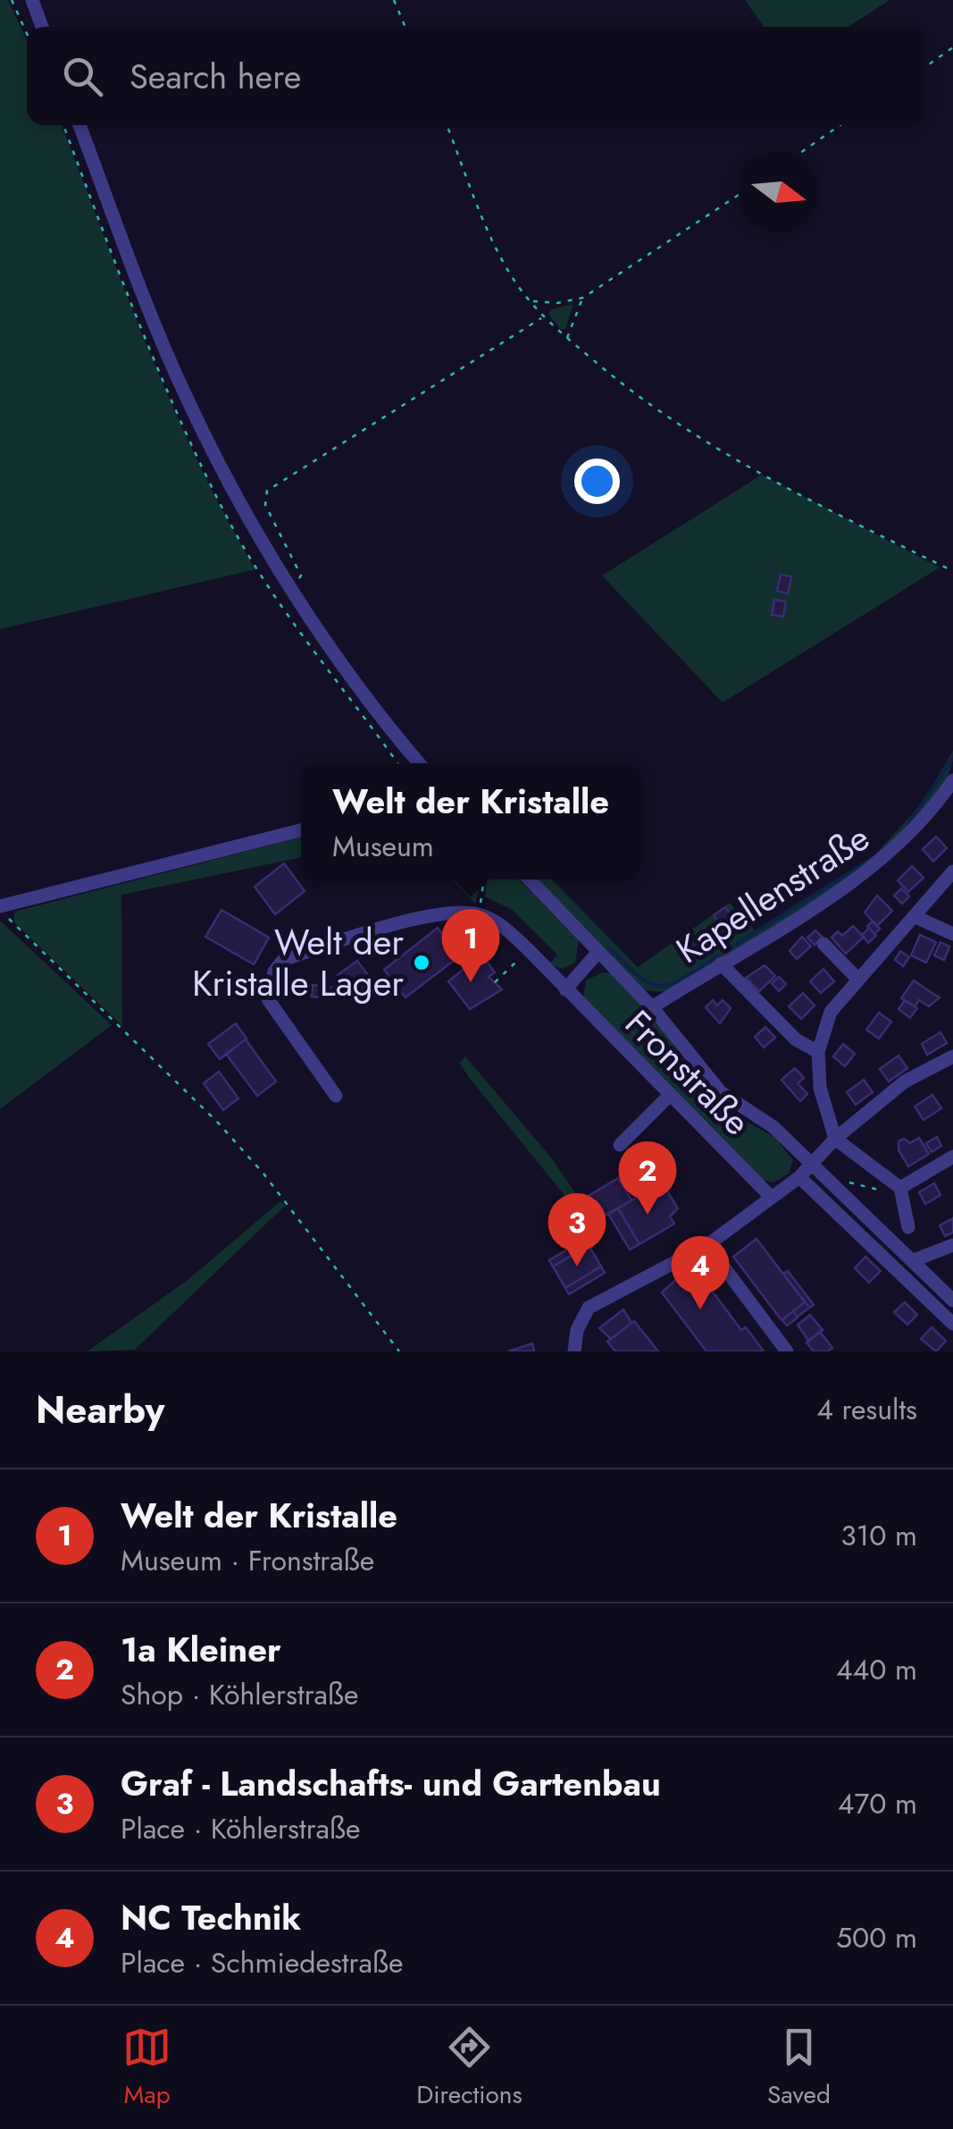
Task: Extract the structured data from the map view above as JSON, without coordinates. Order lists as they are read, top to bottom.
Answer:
{
  "streets": {
    "street": ["Kapellenstraße", "Fronstraße"]
  },
  "places": ["Welt der Kristalle Lager"],
  "north": "right",
  "page": {
    "search": "Search here",
    "popup": ["Welt der Kristalle", "Museum"],
    "pins": [
      "1",
      "2",
      "3",
      "4"
    ],
    "heading": ["Nearby", "4 results"],
    "list": [
      {
        "mark": "1",
        "name": "Welt der Kristalle",
        "note": "Museum · Fronstraße",
        "value": "310 m"
      },
      {
        "mark": "2",
        "name": "1a Kleiner",
        "note": "Shop · Köhlerstraße",
        "value": "440 m"
      },
      {
        "mark": "3",
        "name": "Graf - Landschafts- und Gartenbau",
        "note": "Place · Köhlerstraße",
        "value": "470 m"
      },
      {
        "mark": "4",
        "name": "NC Technik",
        "note": "Place · Schmiedestraße",
        "value": "500 m"
      }
    ],
    "nav": ["Map", "Directions", "Saved"]
  }
}
